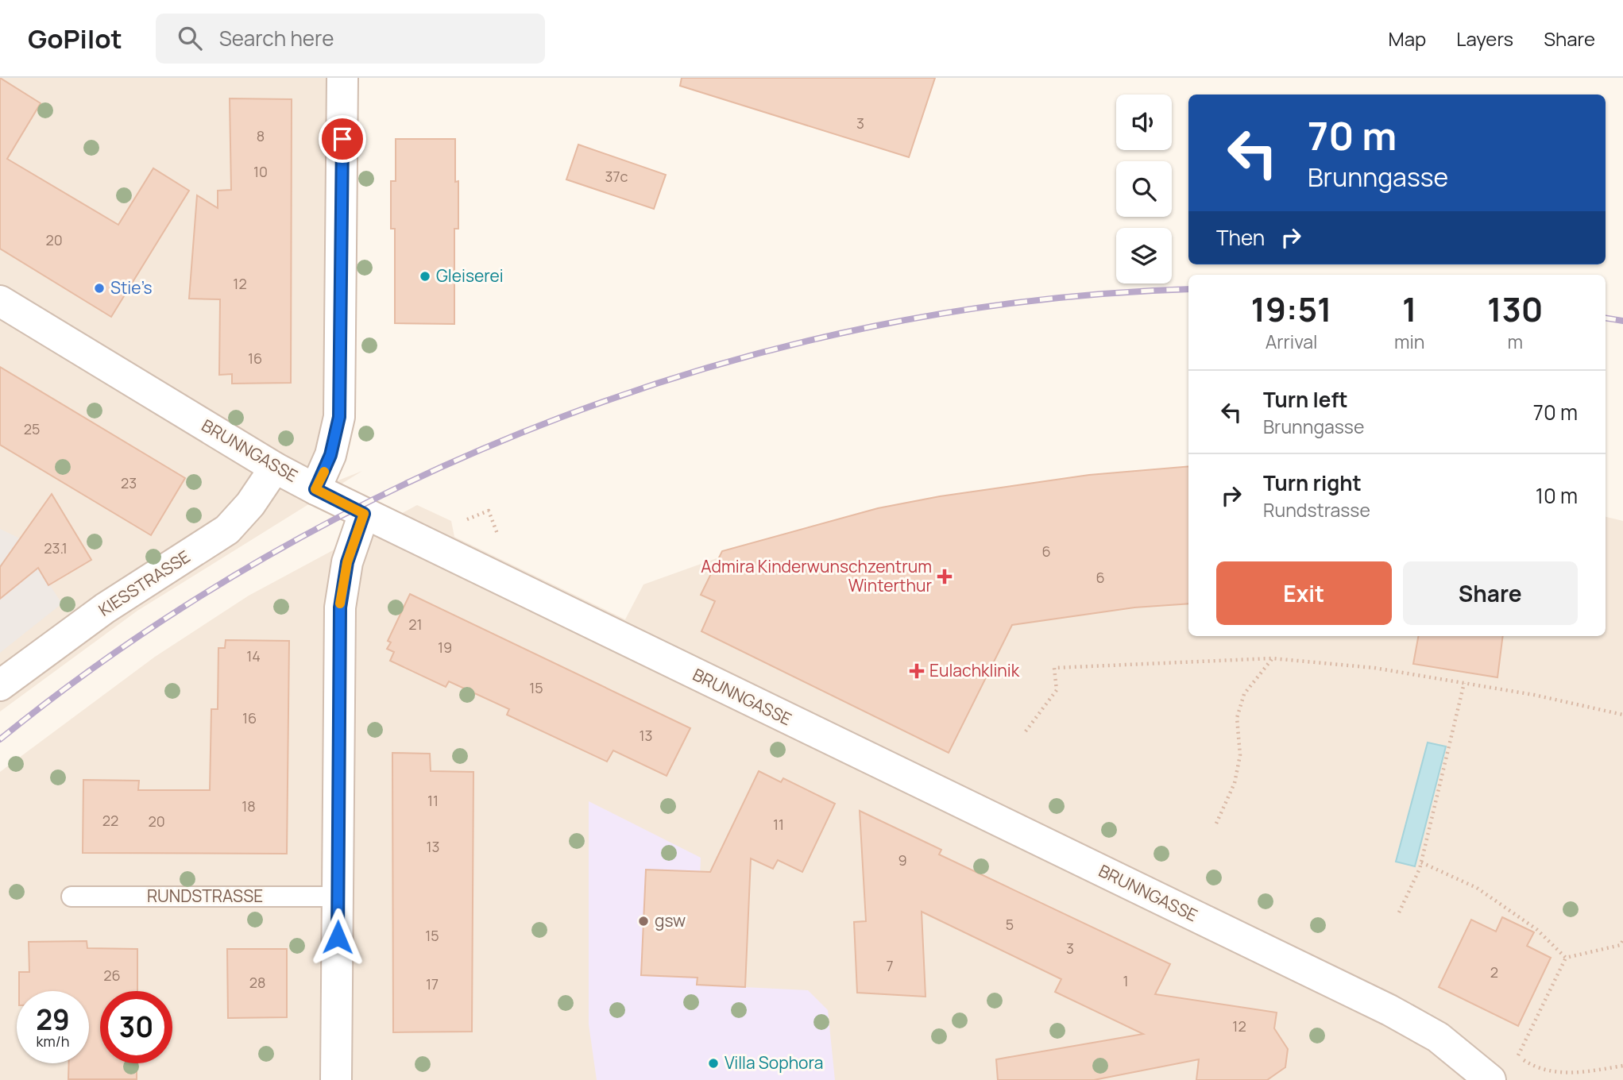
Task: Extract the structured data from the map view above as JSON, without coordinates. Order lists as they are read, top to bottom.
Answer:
{
  "streets": {
    "street": ["BRUNNGASSE", "KIESSTRASSE"],
    "lane": ["RUNDSTRASSE"]
  },
  "crossings": [
    ["BRUNNGASSE", "KIESSTRASSE"]
  ],
  "places": {
    "other": [
      "Gleiserei",
      "Stie’s",
      "gsw",
      "Villa Sophora"
    ],
    "health": ["Admira Kinderwunschzentrum Winterthur", "Eulachklinik"]
  },
  "house_numbers": [
    "3",
    "8",
    "10",
    "37c",
    "20",
    "12",
    "16",
    "25",
    "23",
    "23.1",
    "6",
    "6",
    "21",
    "19",
    "14",
    "15",
    "16",
    "13",
    "11",
    "18",
    "22",
    "20",
    "11",
    "13",
    "9",
    "5",
    "15",
    "3",
    "7",
    "2",
    "26",
    "1",
    "28",
    "17",
    "12"
  ],
  "page": {
    "header": "GoPilot",
    "search": "Search here",
    "nav": ["Map", "Layers", "Share"],
    "turn": ["70 m", "Brunngasse"],
    "then": "Then",
    "eta": [
      "19:51",
      "Arrival",
      "1",
      "min",
      "130",
      "m"
    ],
    "list": [
      {
        "name": "Turn left",
        "note": "Brunngasse",
        "value": "70 m"
      },
      {
        "name": "Turn right",
        "note": "Rundstrasse",
        "value": "10 m"
      }
    ],
    "buttons": ["Exit", "Share"],
    "speed": "29 km/h",
    "limit": "30"
  }
}
